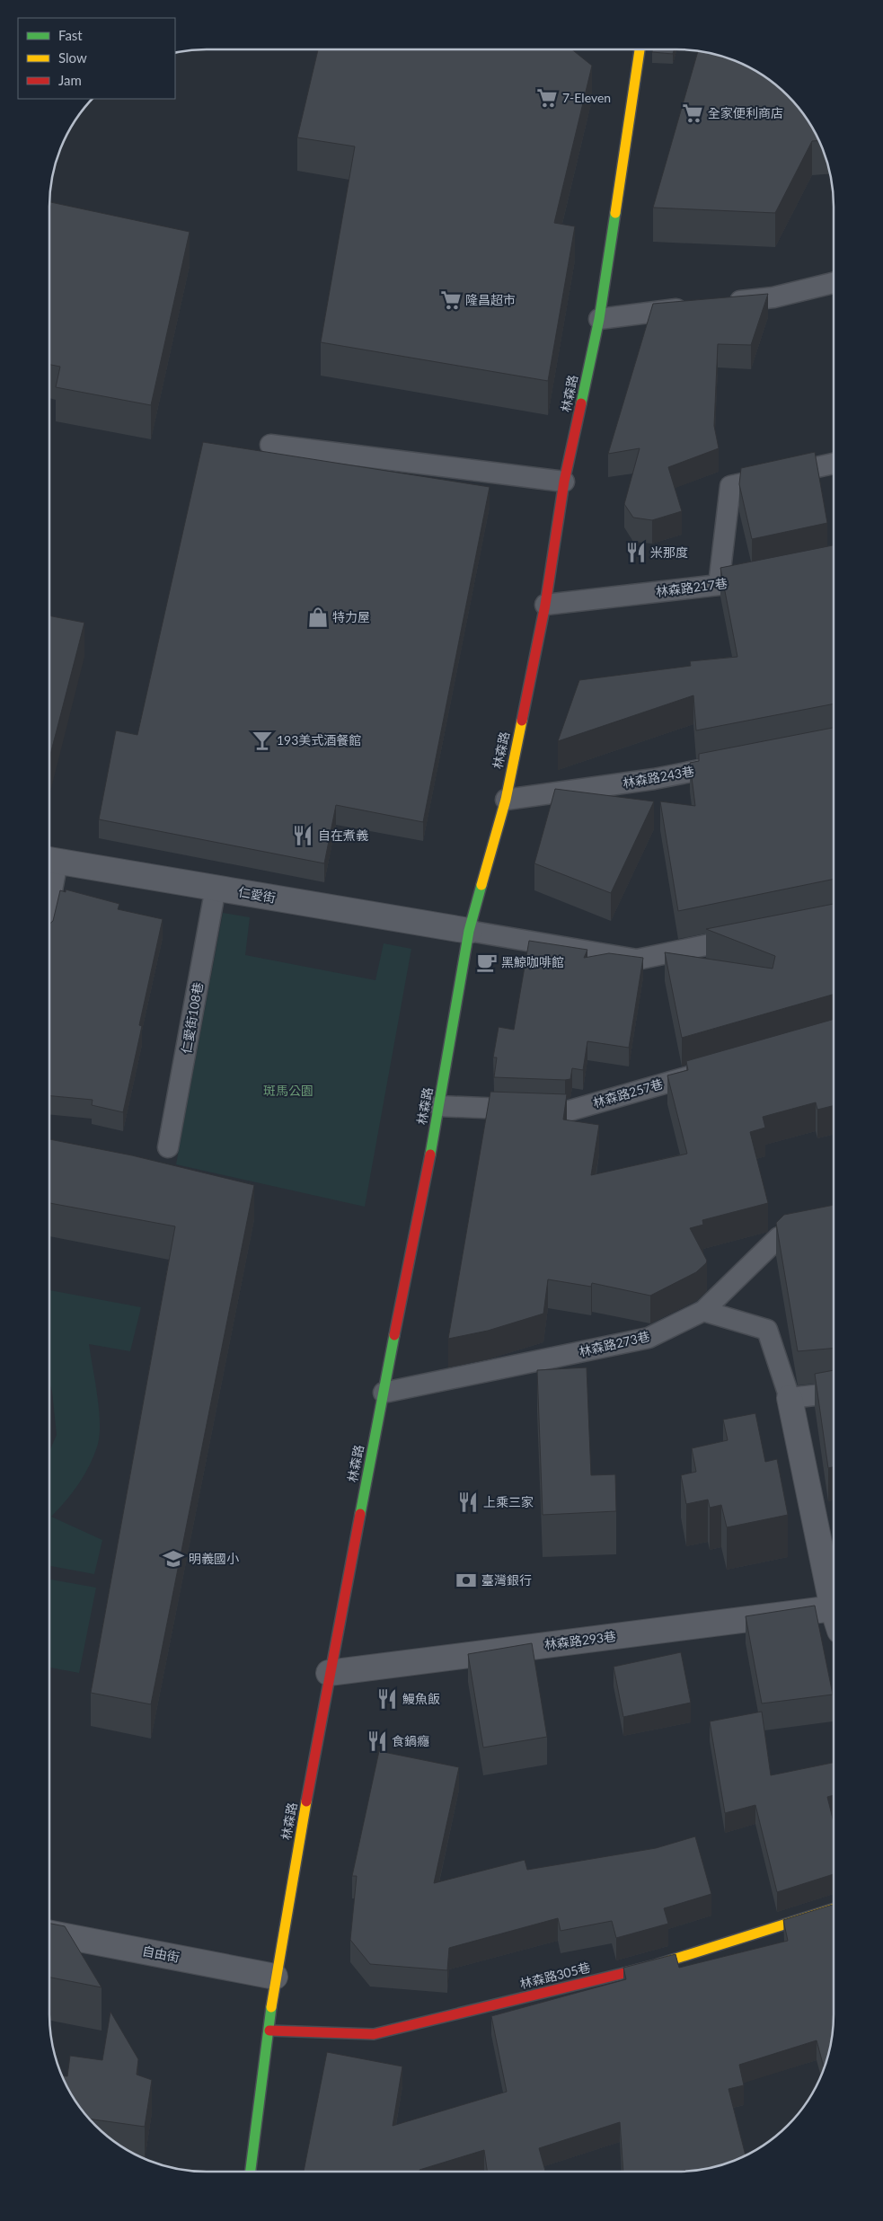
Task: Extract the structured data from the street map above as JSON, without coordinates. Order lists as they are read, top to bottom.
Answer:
{
  "streets": {
    "street": [
      "林森路",
      "仁愛街",
      "林森路293巷",
      "自由街",
      "林森路305巷"
    ],
    "lane": [
      "林森路217巷",
      "林森路243巷",
      "仁愛街108巷",
      "林森路257巷",
      "林森路273巷"
    ]
  },
  "crossings": [
    ["林森路", "林森路217巷"],
    ["林森路", "林森路243巷"],
    ["林森路", "仁愛街"],
    ["林森路", "林森路257巷"],
    ["林森路", "林森路273巷"],
    ["林森路", "林森路293巷"],
    ["林森路", "自由街"],
    ["林森路", "林森路305巷"],
    ["仁愛街", "仁愛街108巷"]
  ],
  "parks": ["斑馬公園"],
  "places": {
    "supermarket": ["7-Eleven", "全家便利商店", "隆昌超市"],
    "restaurant": [
      "米那度",
      "自在煮義",
      "上乘三家",
      "鰻魚飯",
      "食鍋癮"
    ],
    "shop": ["特力屋"],
    "bar": ["193美式酒餐館"],
    "cafe": ["黑鯨咖啡館"],
    "school or university": ["明義國小"],
    "bank": ["臺灣銀行"]
  },
  "legend": ["Fast", "Slow", "Jam"]
}
